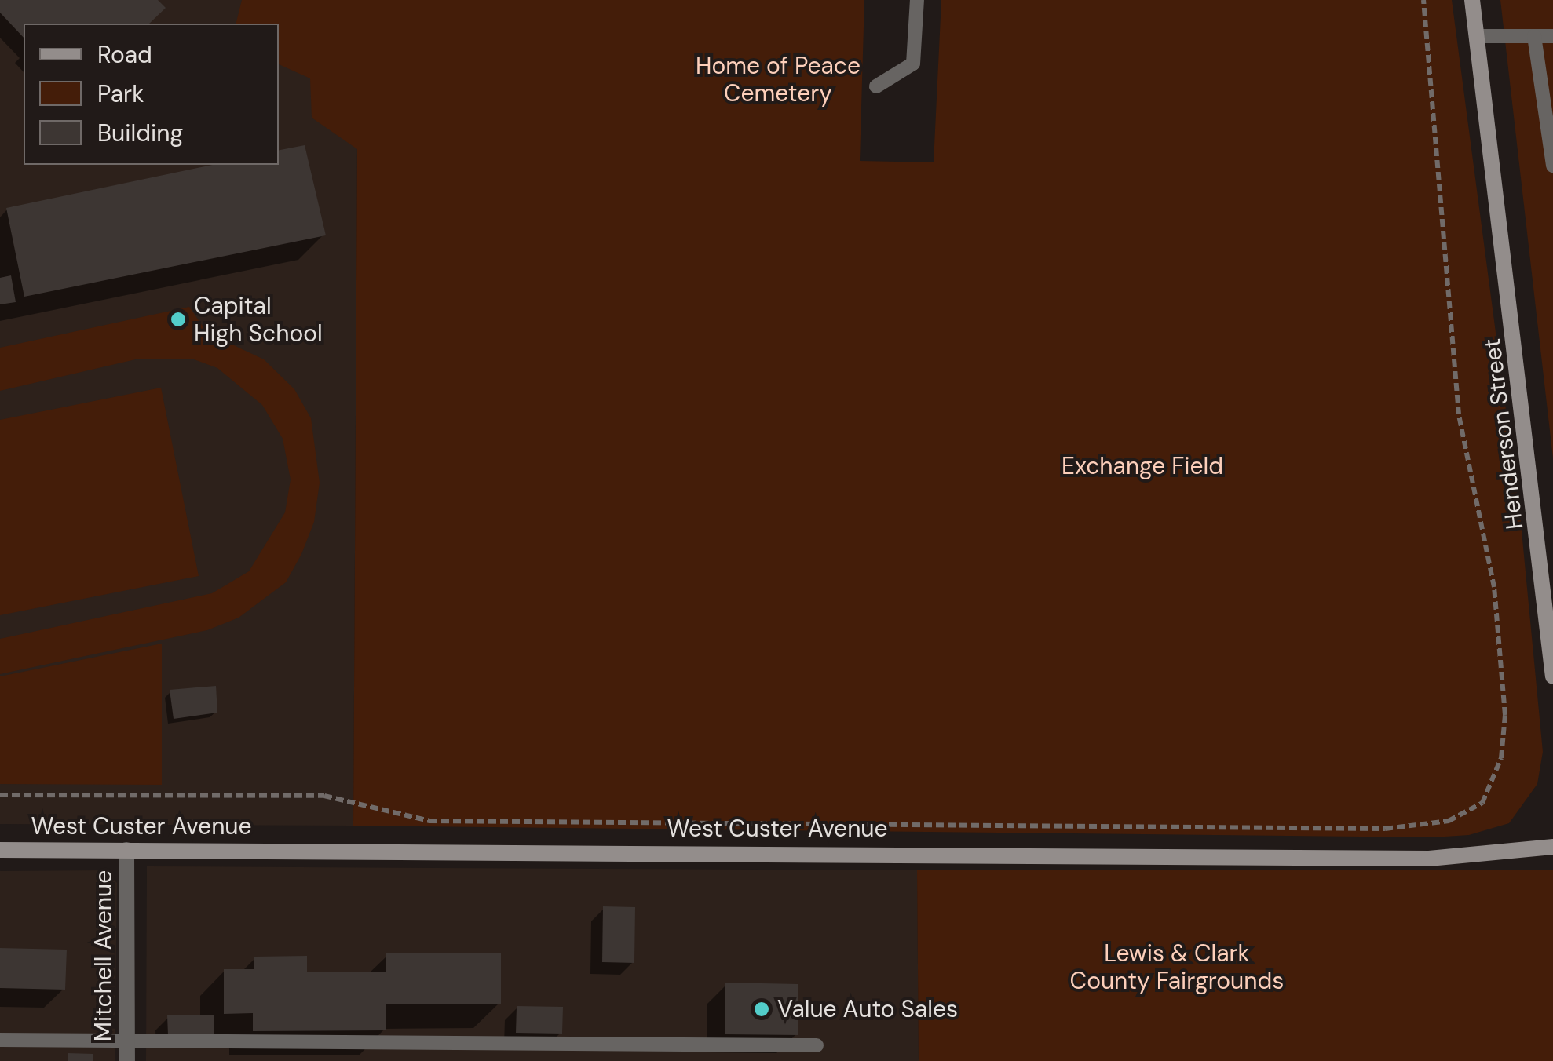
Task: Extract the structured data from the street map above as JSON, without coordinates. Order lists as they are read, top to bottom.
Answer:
{
  "streets": {
    "main road": ["Henderson Street", "West Custer Avenue"],
    "street": ["Mitchell Avenue"]
  },
  "crossings": [
    ["West Custer Avenue", "Mitchell Avenue"]
  ],
  "parks": ["Home of Peace Cemetery", "Exchange Field", "Lewis & Clark County Fairgrounds"],
  "places": ["Capital High School", "Value Auto Sales"],
  "legend": ["Road", "Park", "Building"]
}
